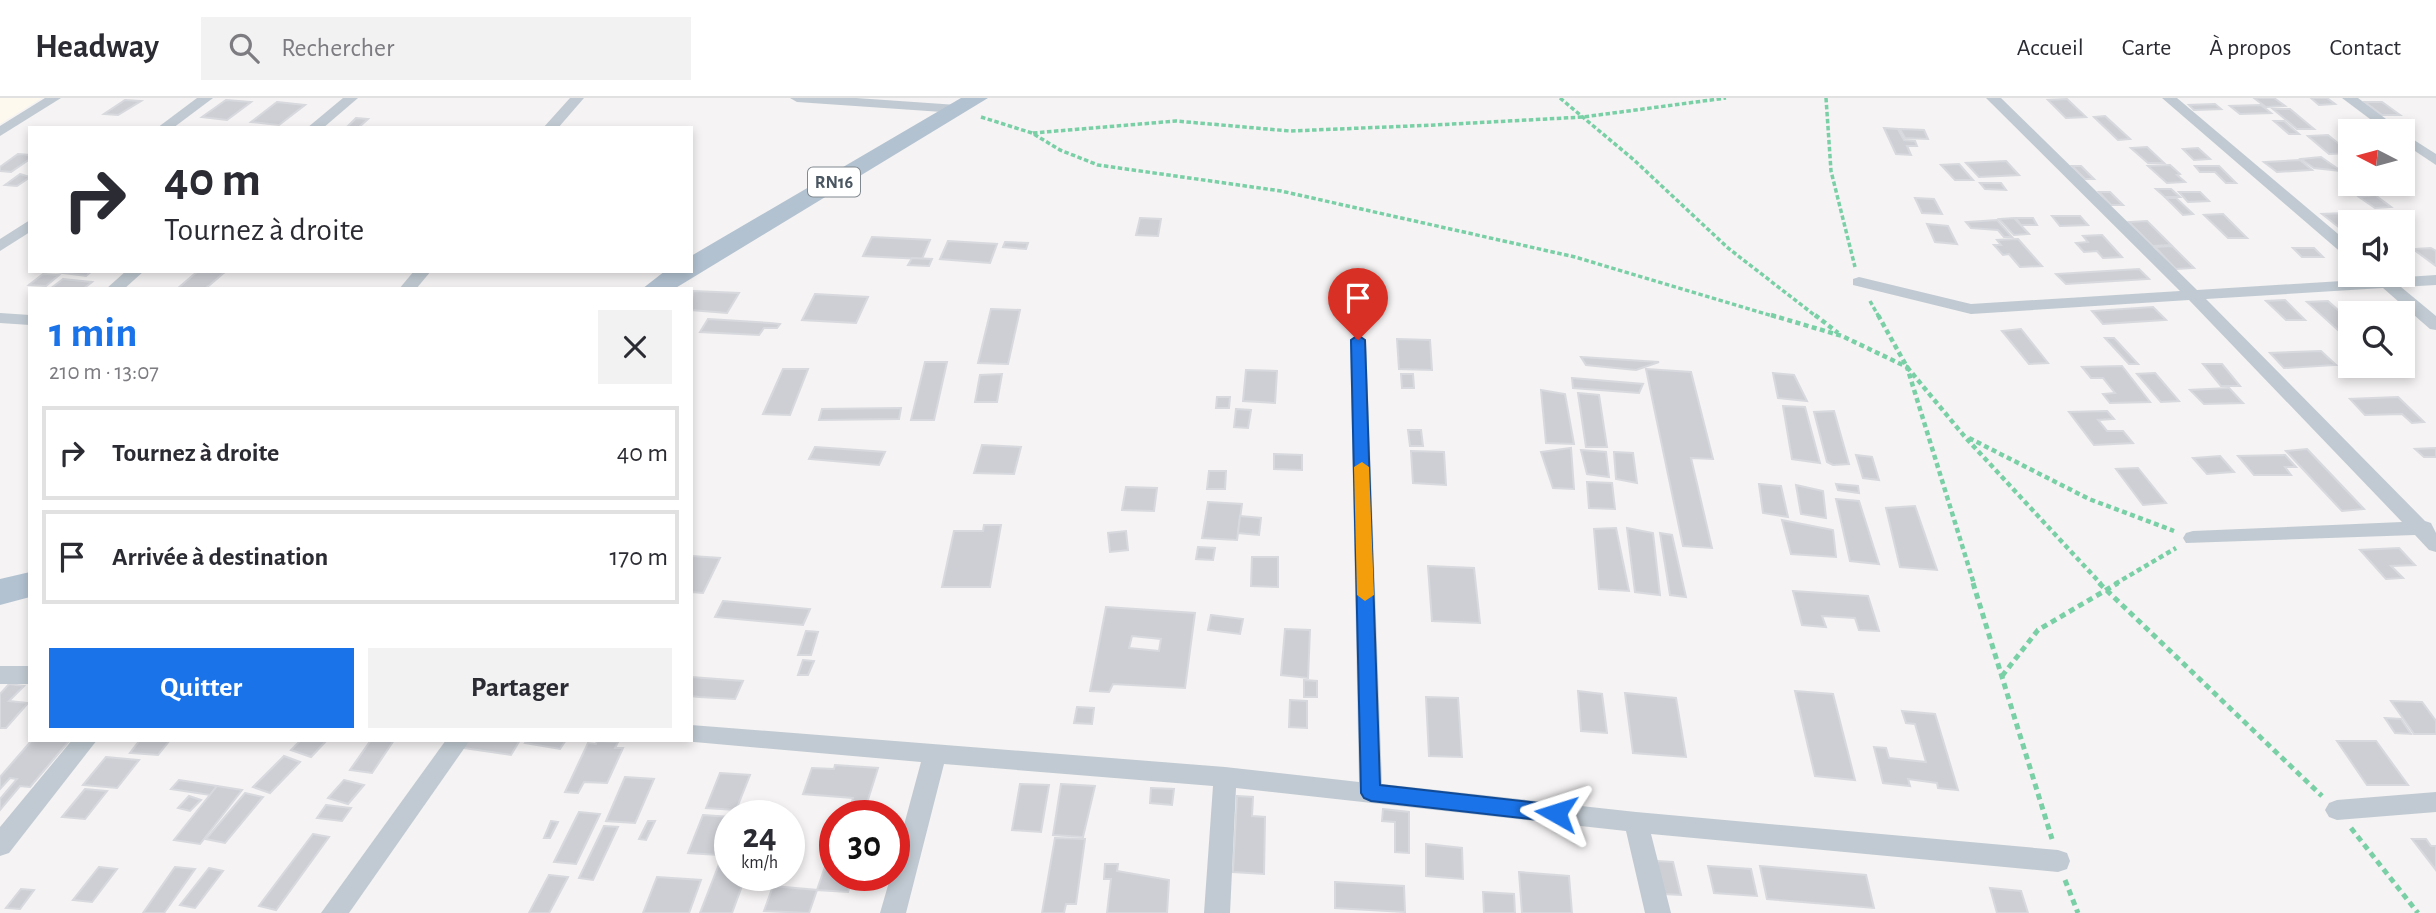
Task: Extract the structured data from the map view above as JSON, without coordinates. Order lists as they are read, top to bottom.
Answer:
{
  "streets": {
    "main road": ["RN16"]
  },
  "north": "left",
  "page": {
    "header": "Headway",
    "search": "Rechercher",
    "nav": [
      "Accueil",
      "Carte",
      "À propos",
      "Contact"
    ],
    "turn": ["40 m", "Tournez à droite"],
    "heading": ["1 min", "210 m · 13:07"],
    "list": [
      {
        "name": "Tournez à droite",
        "value": "40 m"
      },
      {
        "name": "Arrivée à destination",
        "value": "170 m"
      }
    ],
    "buttons": ["Quitter", "Partager"],
    "speed": "24 km/h",
    "limit": "30"
  }
}
